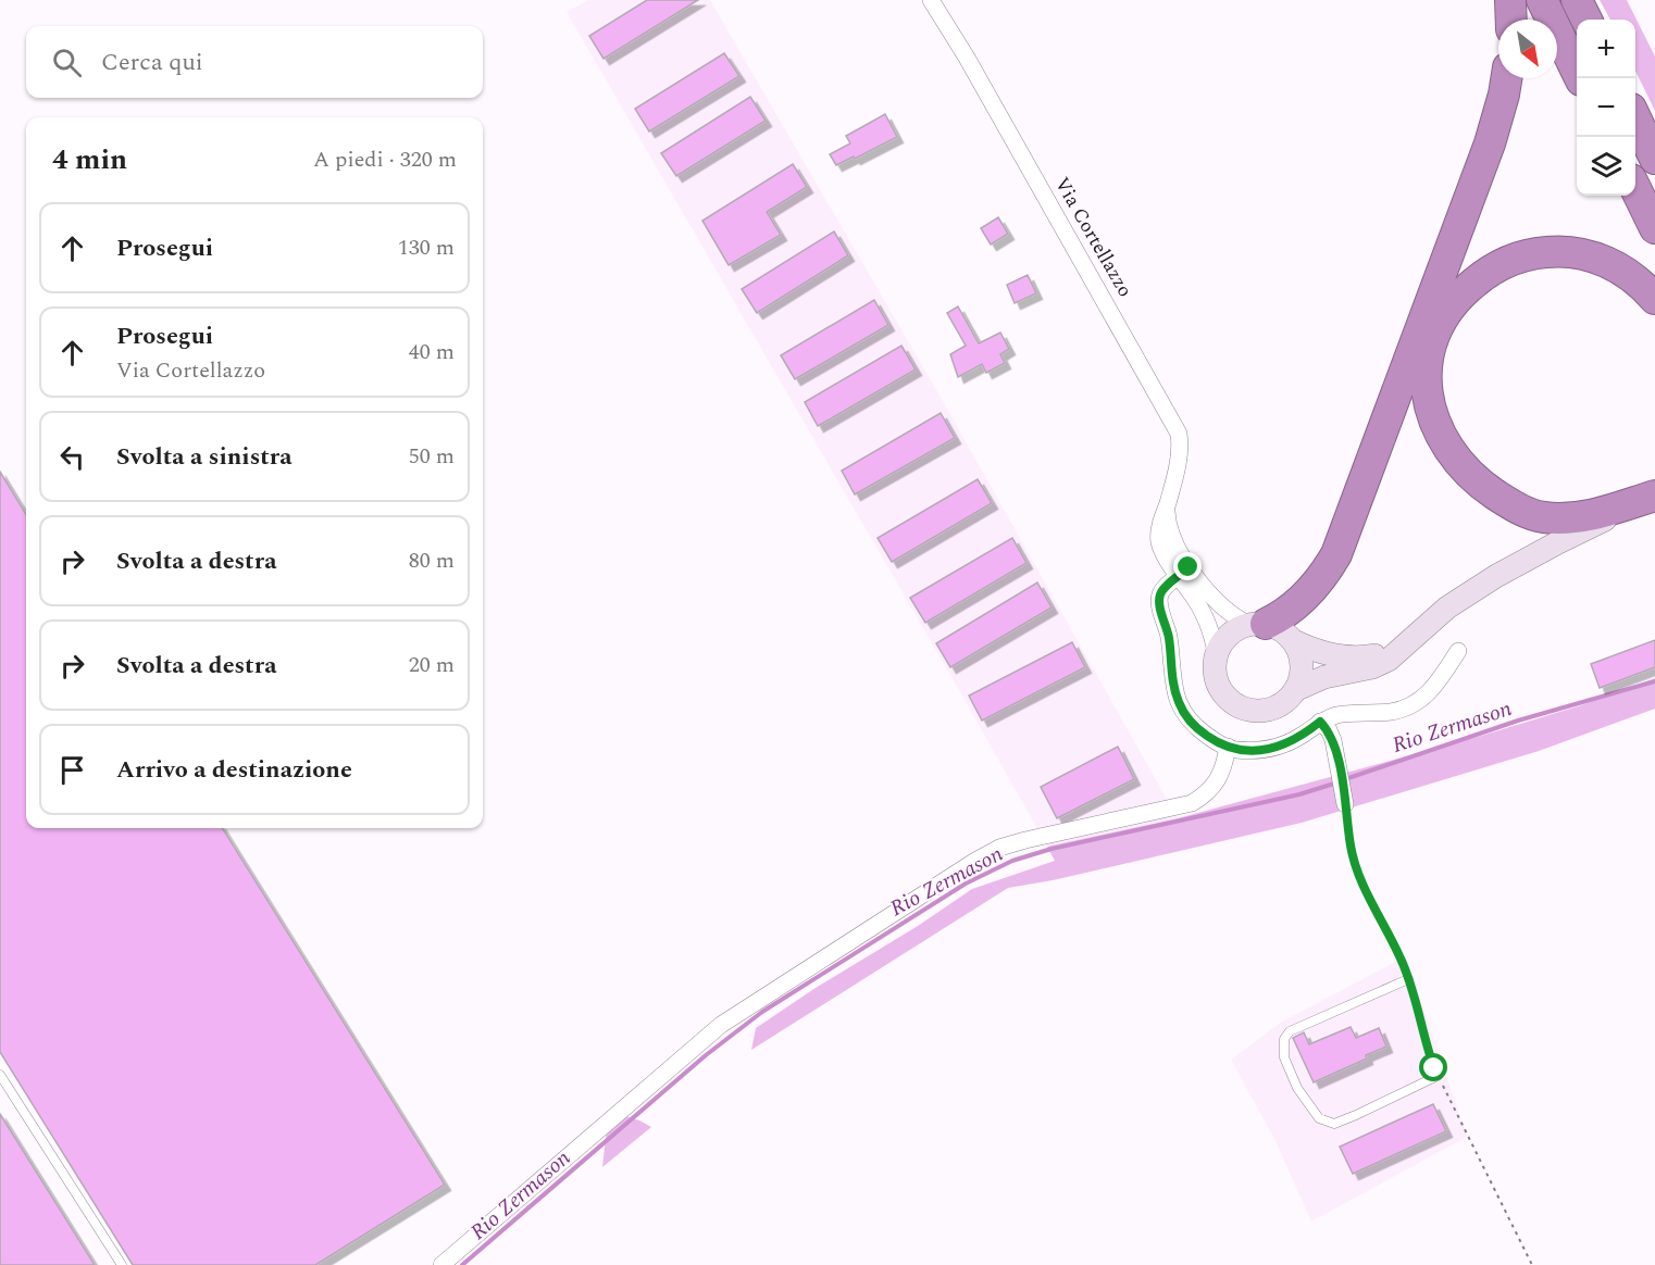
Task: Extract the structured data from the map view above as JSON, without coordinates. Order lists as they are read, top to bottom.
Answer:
{
  "streets": {
    "street": ["Via Cortellazzo"]
  },
  "water": ["Rio Zermason"],
  "north": "bottom right",
  "page": {
    "map_buttons": ["+", "−"],
    "search": "Cerca qui",
    "heading": ["4 min", "A piedi · 320 m"],
    "list": [
      ["Prosegui", "130 m"],
      ["Prosegui", "Via Cortellazzo", "40 m"],
      ["Svolta a sinistra", "50 m"],
      ["Svolta a destra", "80 m"],
      ["Svolta a destra", "20 m"],
      "Arrivo a destinazione"
    ]
  }
}
